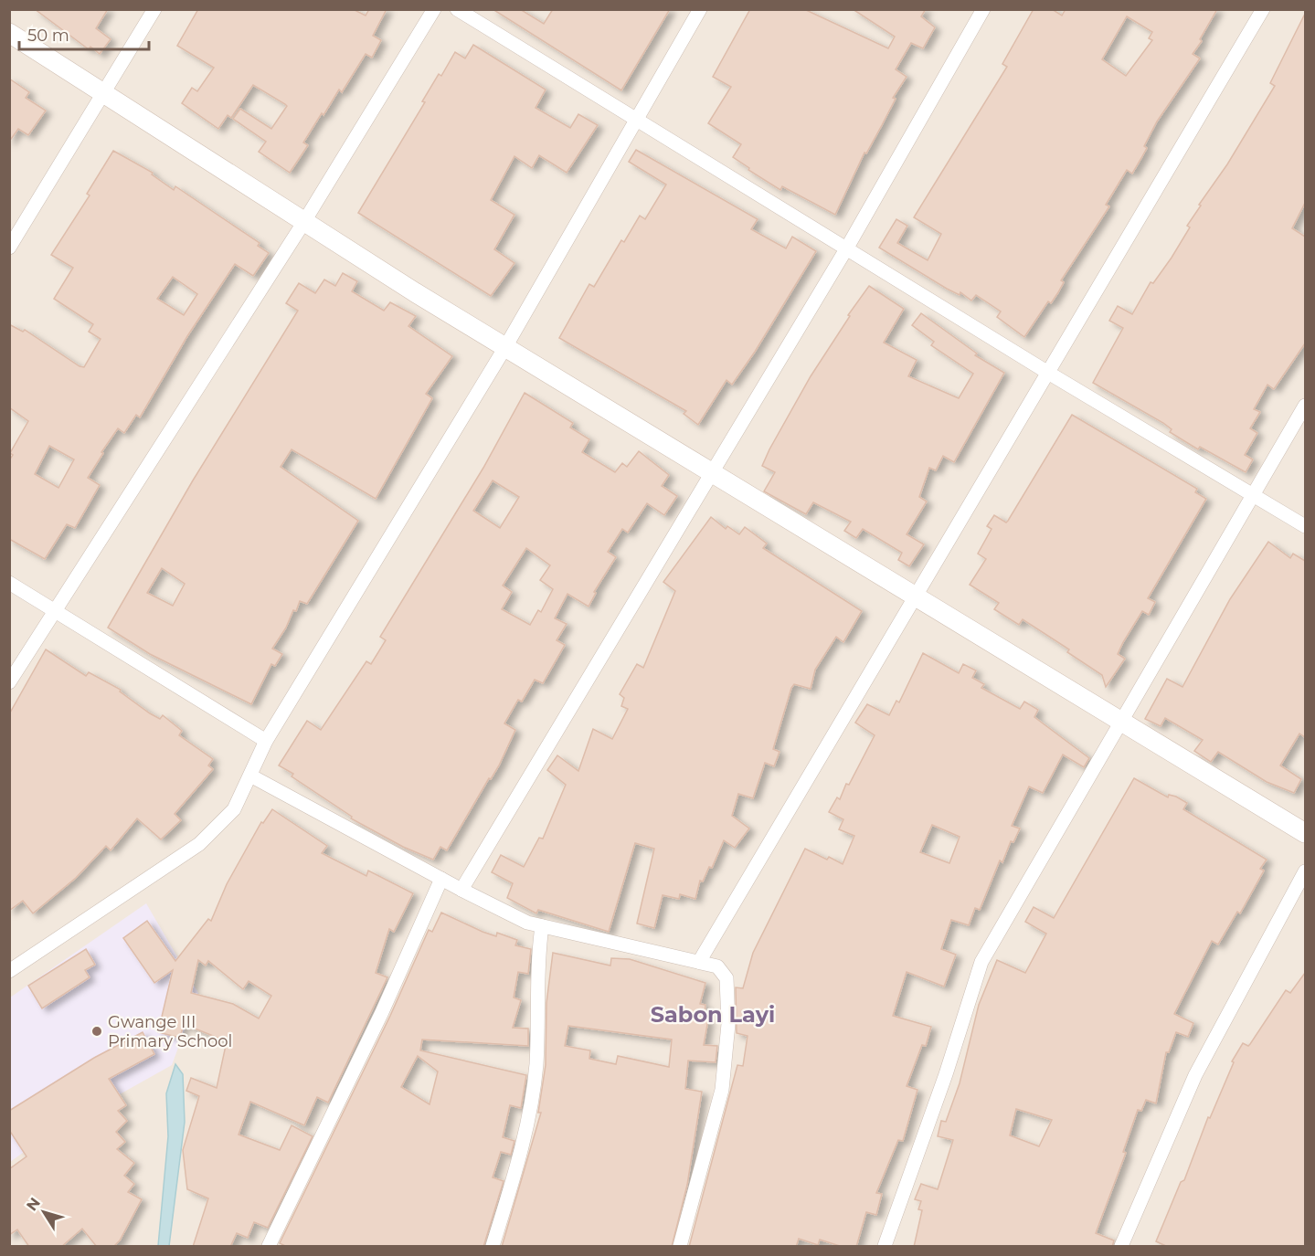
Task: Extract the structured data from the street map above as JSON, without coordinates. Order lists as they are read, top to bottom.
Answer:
{
  "districts": ["Sabon Layi"],
  "places": ["Gwange III Primary School"],
  "scale_bar": "50 m",
  "north": "top left"
}
